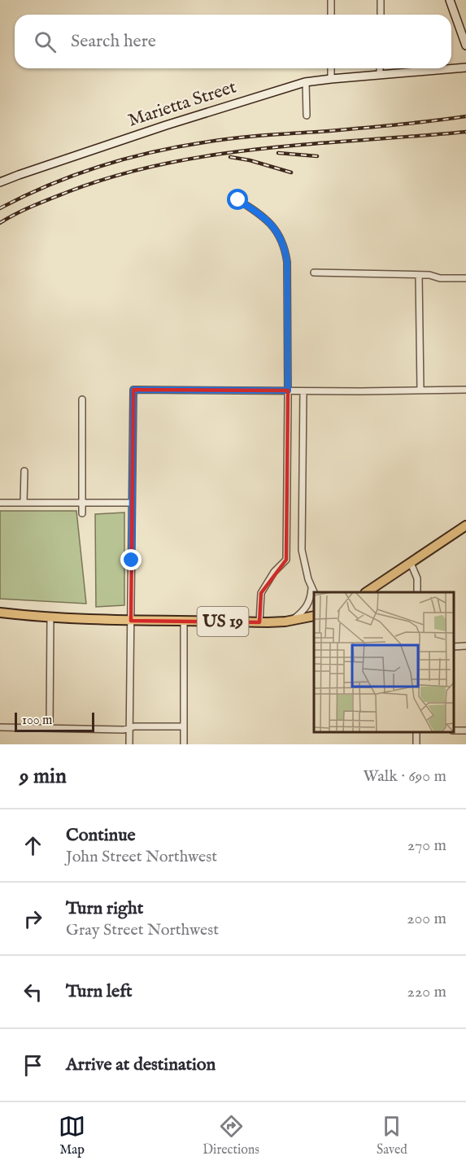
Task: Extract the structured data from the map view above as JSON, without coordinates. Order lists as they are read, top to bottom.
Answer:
{
  "streets": {
    "main road": ["Marietta Street", "US 19"]
  },
  "scale_bar": "100 m",
  "page": {
    "search": "Search here",
    "scale": "100 m",
    "heading": ["9 min", "Walk · 690 m"],
    "list": [
      ["Continue", "John Street Northwest", "270 m"],
      ["Turn right", "Gray Street Northwest", "200 m"],
      ["Turn left", "220 m"],
      "Arrive at destination"
    ],
    "nav": ["Map", "Directions", "Saved"]
  }
}
